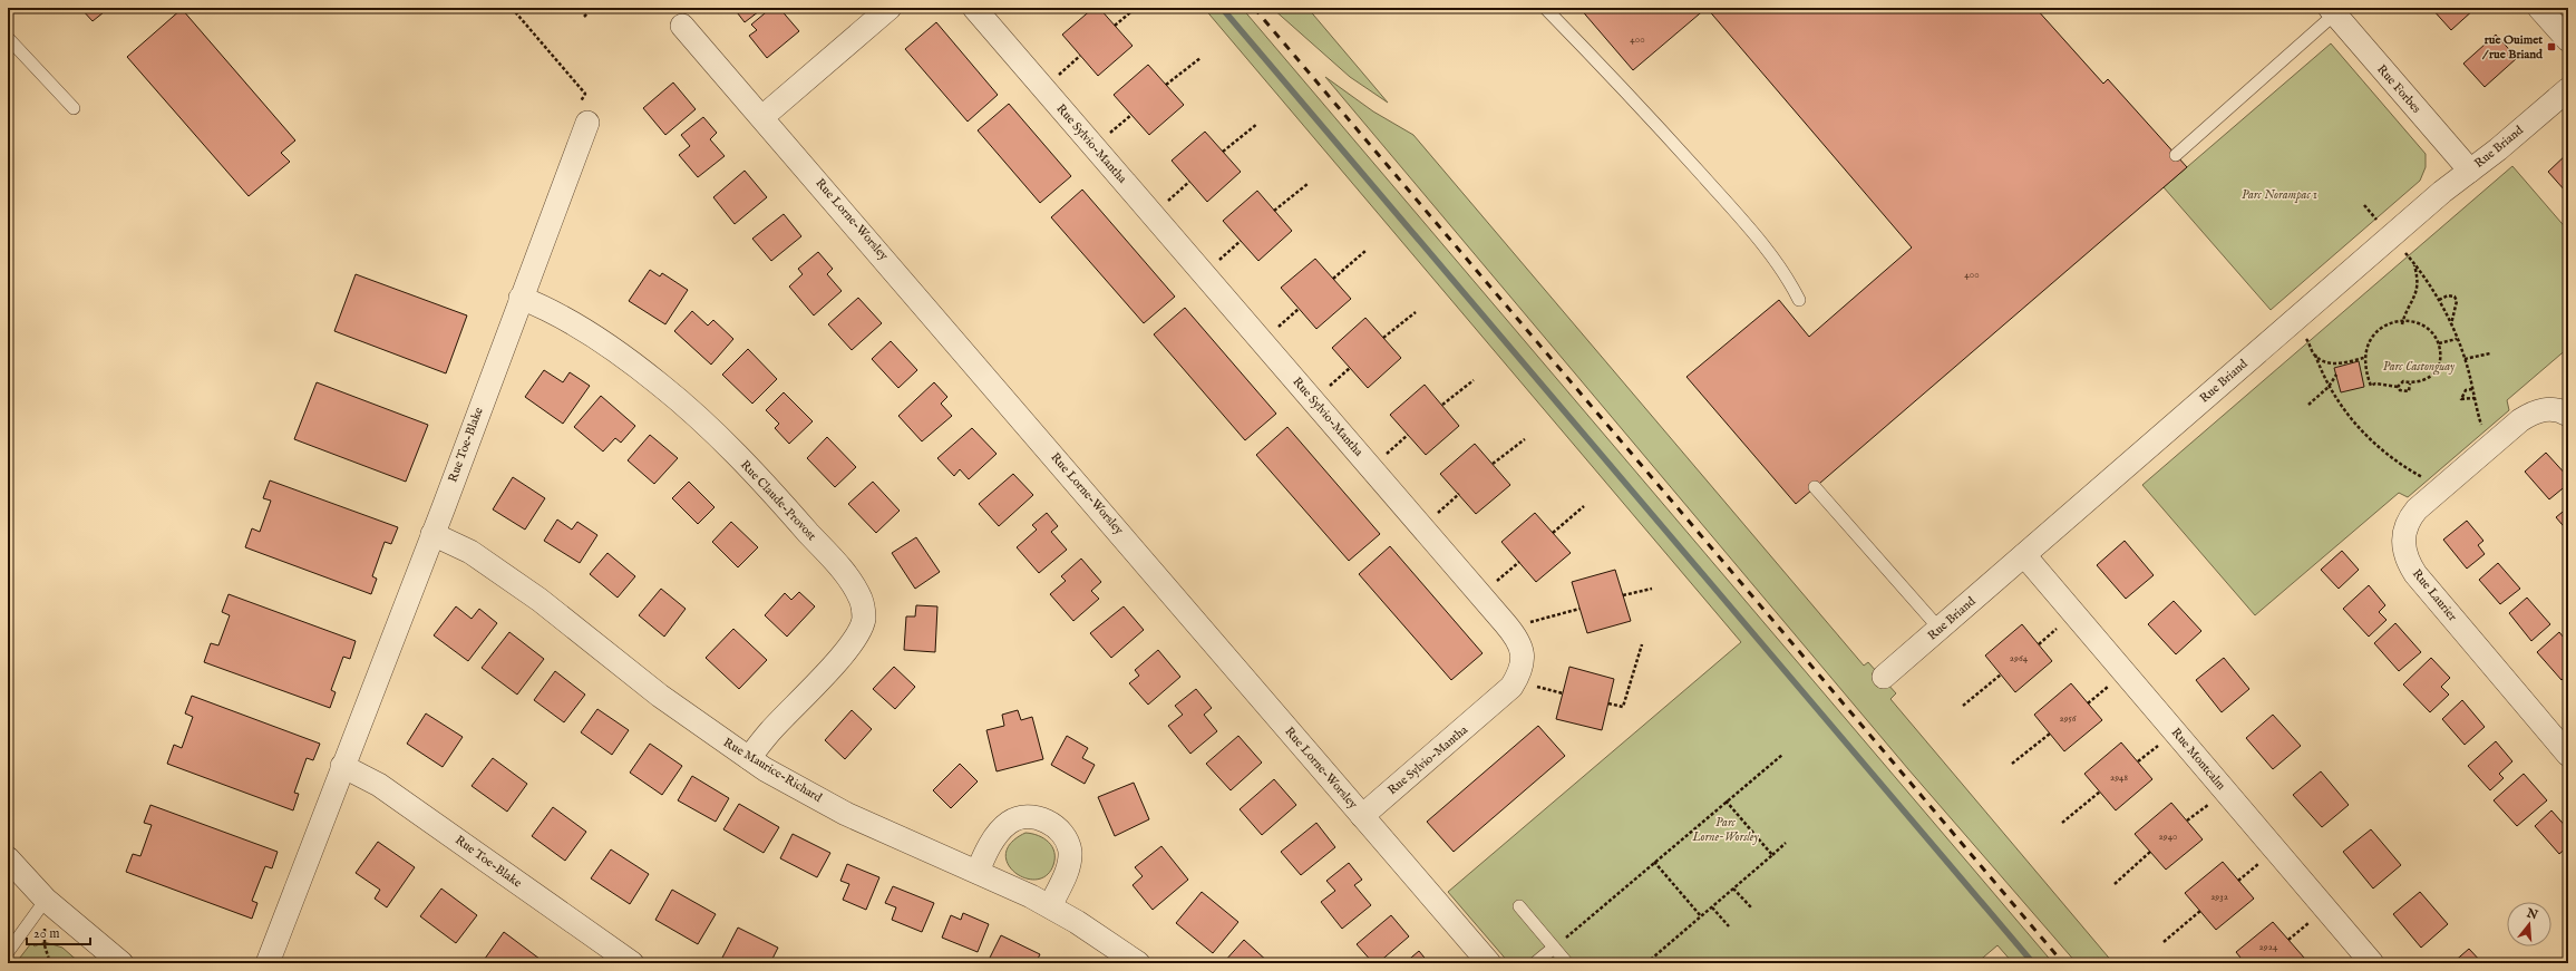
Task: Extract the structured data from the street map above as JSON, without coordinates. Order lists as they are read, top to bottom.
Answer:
{
  "streets": {
    "street": [
      "Rue Forbes",
      "Rue Sylvio-Mantha",
      "Rue Briand",
      "Rue Lorne-Worsley",
      "Rue Toe-Blake",
      "Rue Claude-Provost",
      "Rue Laurier",
      "Rue Montcalm",
      "Rue Maurice-Richard"
    ]
  },
  "crossings": [
    ["Rue Forbes", "Rue Briand"],
    ["Rue Sylvio-Mantha", "Rue Lorne-Worsley"],
    ["Rue Briand", "Rue Montcalm"],
    ["Rue Toe-Blake", "Rue Claude-Provost"],
    ["Rue Toe-Blake", "Rue Maurice-Richard"],
    ["Rue Claude-Provost", "Rue Maurice-Richard"]
  ],
  "parks": ["Parc Norampac 1", "Parc Castonguay", "Parc Lorne-Worsley"],
  "places": {
    "transit": ["rue Ouimet / rue Briand"]
  },
  "house_numbers": [
    "400",
    "400",
    "2964",
    "2956",
    "2948",
    "2940",
    "2932",
    "2924"
  ],
  "scale_bar": "20 m",
  "north": "top"
}
